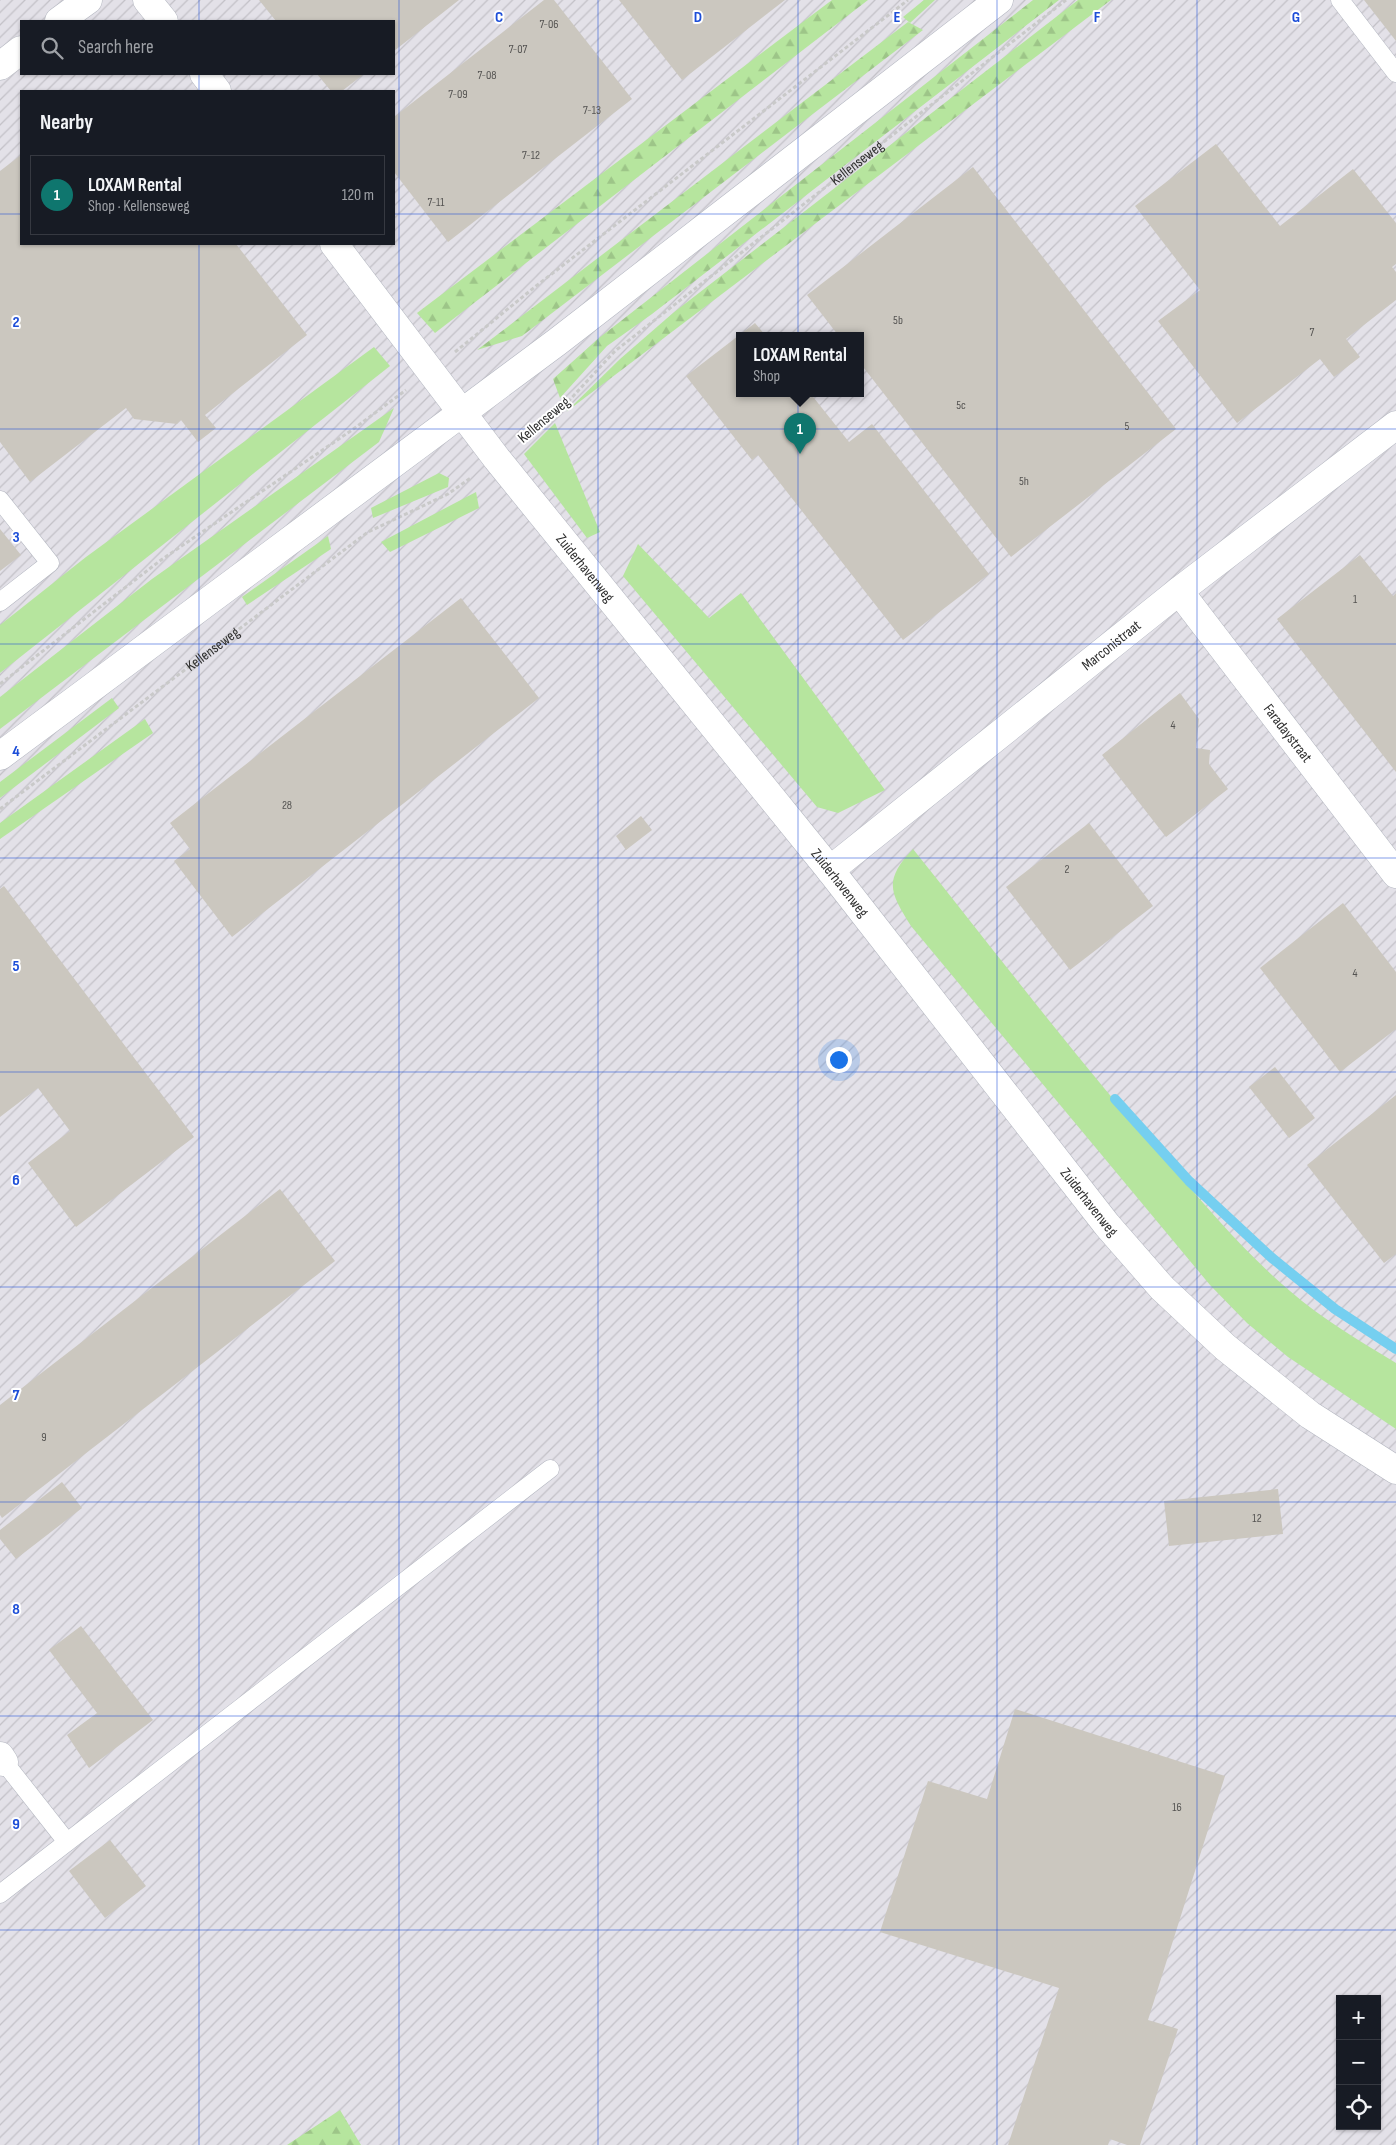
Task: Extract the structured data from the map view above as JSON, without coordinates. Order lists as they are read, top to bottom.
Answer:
{
  "streets": {
    "street": ["Zuiderhavenweg", "Marconistraat", "Faradaystraat"],
    "path": ["Kellenseweg"]
  },
  "crossings": [
    ["Kellenseweg", "Zuiderhavenweg"],
    ["Zuiderhavenweg", "Marconistraat"],
    ["Marconistraat", "Faradaystraat"]
  ],
  "house_numbers": [
    "7-06",
    "7-07",
    "7-08",
    "7-09",
    "7-13",
    "7-12",
    "7-11",
    "5b",
    "7",
    "5c",
    "5",
    "5h",
    "1",
    "4",
    "28",
    "2",
    "4",
    "9",
    "12",
    "16"
  ],
  "page": {
    "search": "Search here",
    "heading": "Nearby",
    "list": [
      {
        "mark": "1",
        "name": "LOXAM Rental",
        "note": "Shop · Kellenseweg",
        "value": "120 m"
      }
    ],
    "popup": ["LOXAM Rental", "Shop"],
    "pins": "1",
    "map_buttons": ["+", "−"]
  },
  "grid": {
    "columns": [
      "C",
      "D",
      "E",
      "F",
      "G"
    ],
    "rows": [
      "2",
      "3",
      "4",
      "5",
      "6",
      "7",
      "8",
      "9"
    ]
  }
}
